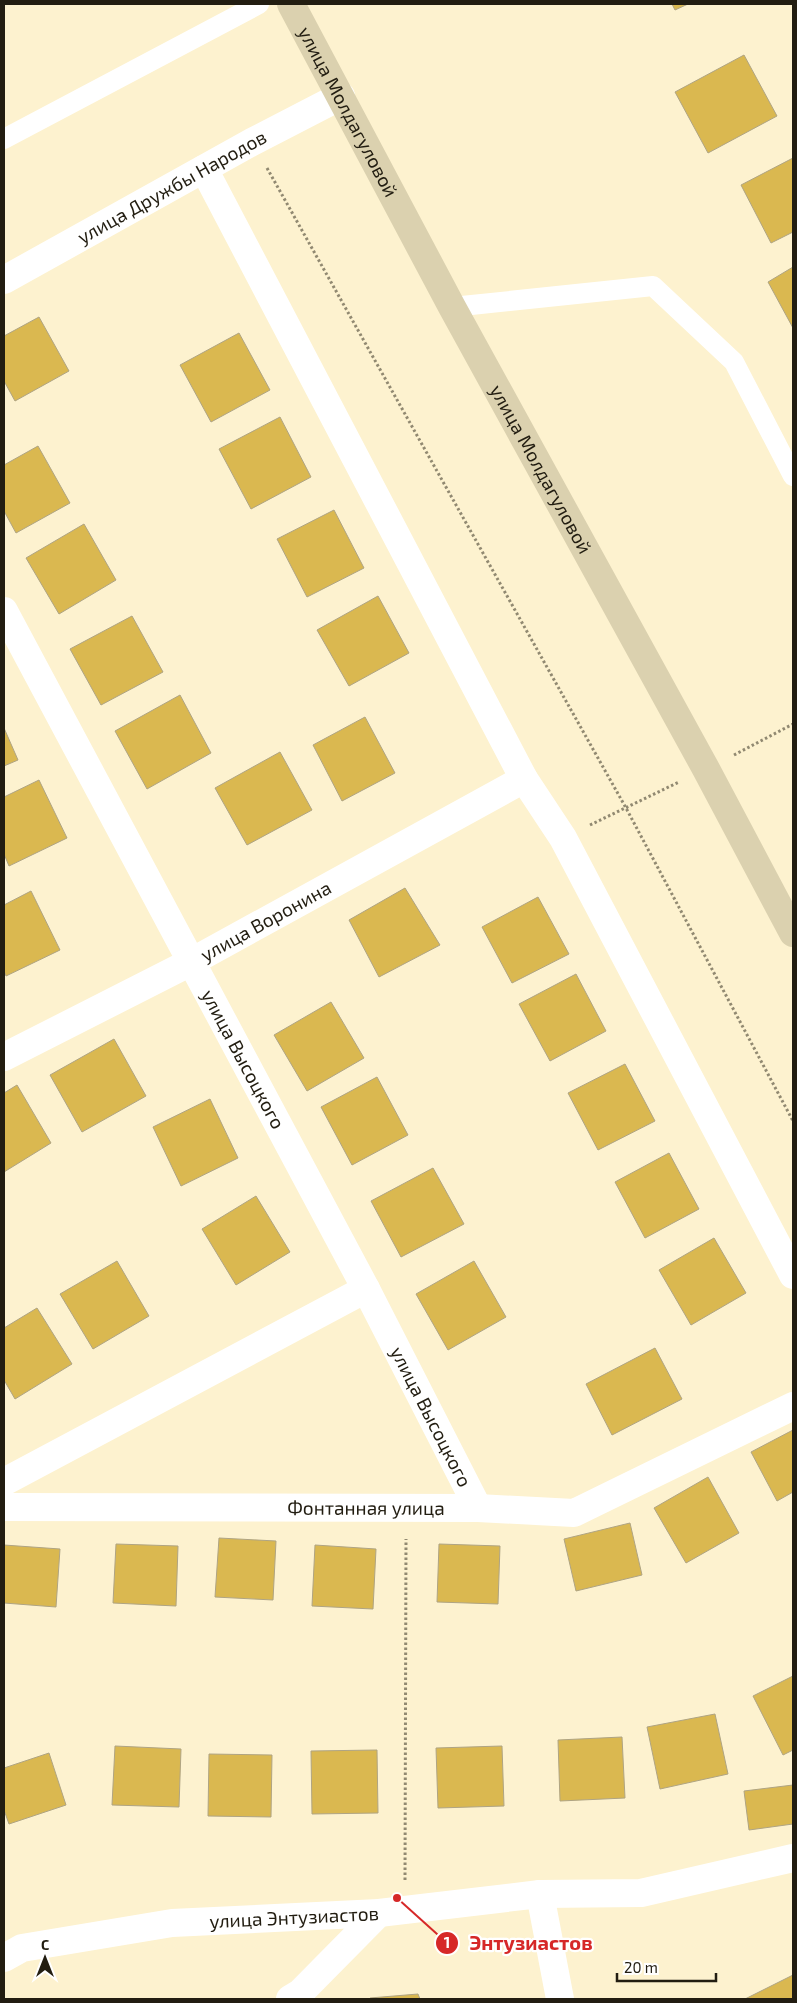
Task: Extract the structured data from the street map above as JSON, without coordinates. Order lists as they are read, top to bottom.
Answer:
{
  "streets": {
    "street": [
      "улица Молдагуловой",
      "улица Дружбы Народов",
      "улица Воронина",
      "улица Высоцкого",
      "Фонтанная улица",
      "улица Энтузиастов"
    ]
  },
  "crossings": [
    ["улица Молдагуловой", "улица Дружбы Народов"],
    ["улица Воронина", "улица Высоцкого"],
    ["улица Высоцкого", "Фонтанная улица"]
  ],
  "places": ["Энтузиастов"],
  "scale_bar": "20 m",
  "north": "top"
}
